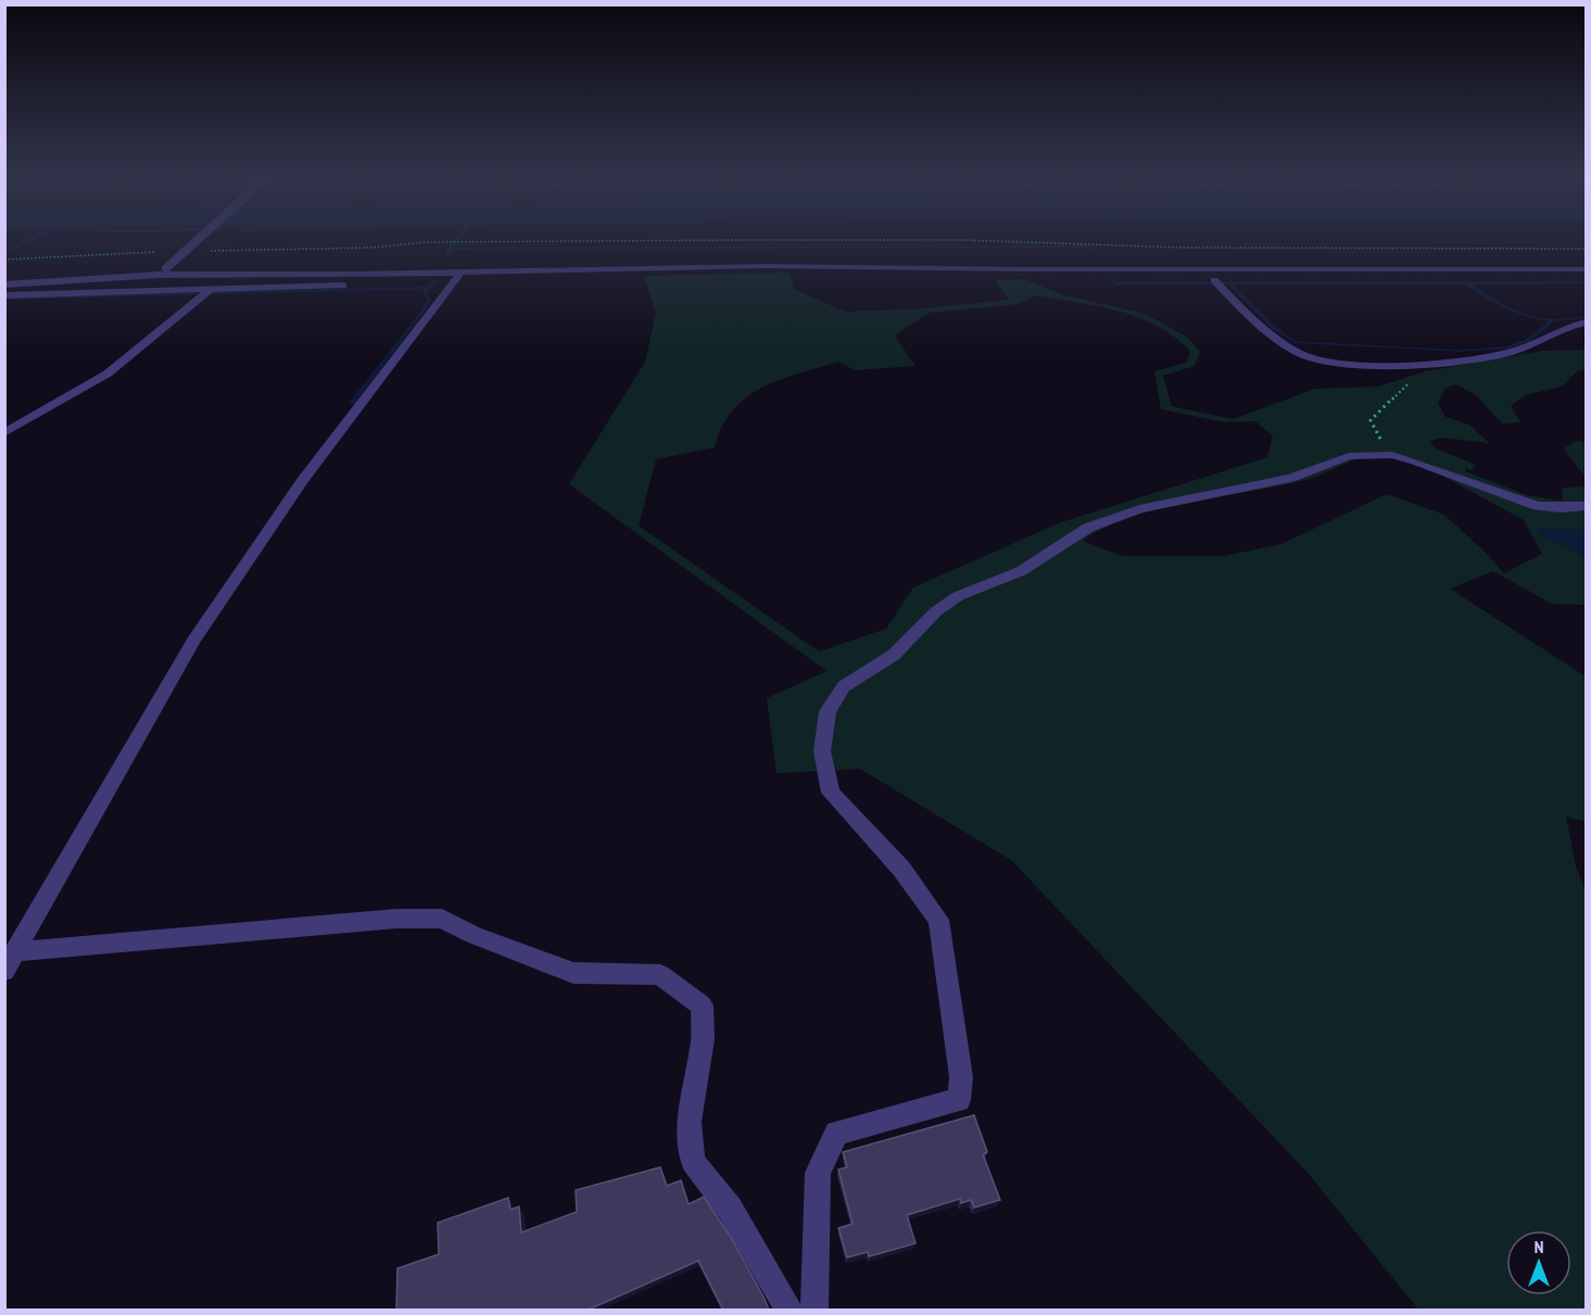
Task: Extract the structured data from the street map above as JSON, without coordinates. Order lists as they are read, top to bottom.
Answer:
{
  "north": "top"
}
